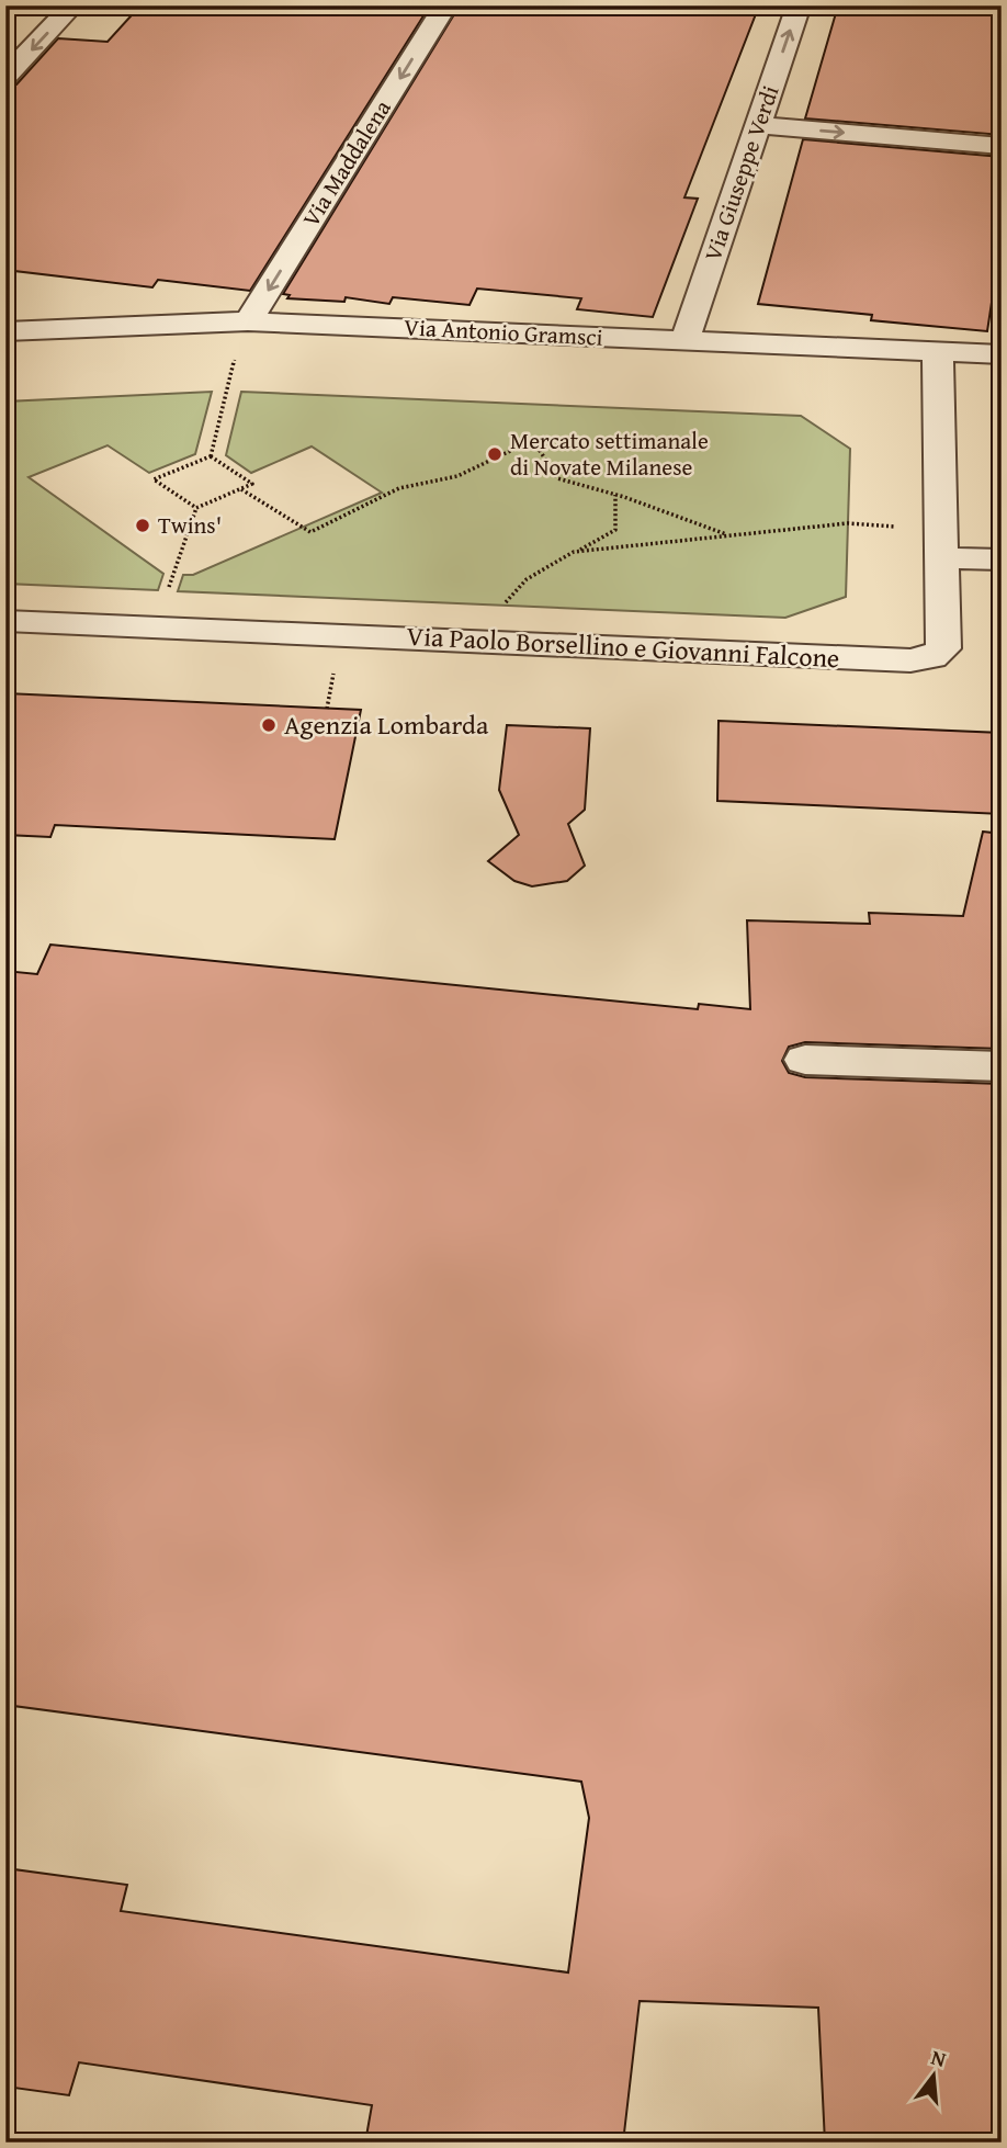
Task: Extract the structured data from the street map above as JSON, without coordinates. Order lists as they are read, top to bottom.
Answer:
{
  "streets": {
    "street": [
      "Via Maddalena",
      "Via Giuseppe Verdi",
      "Via Antonio Gramsci",
      "Via Paolo Borsellino e Giovanni Falcone"
    ]
  },
  "crossings": [
    ["Via Maddalena", "Via Antonio Gramsci"],
    ["Via Giuseppe Verdi", "Via Antonio Gramsci"],
    ["Via Antonio Gramsci", "Via Paolo Borsellino e Giovanni Falcone"]
  ],
  "one_way": ["Via Maddalena", "Via Giuseppe Verdi"],
  "places": ["Mercato settimanale di Novate Milanese", "Twins'", "Agenzia Lombarda"],
  "north": "top"
}
